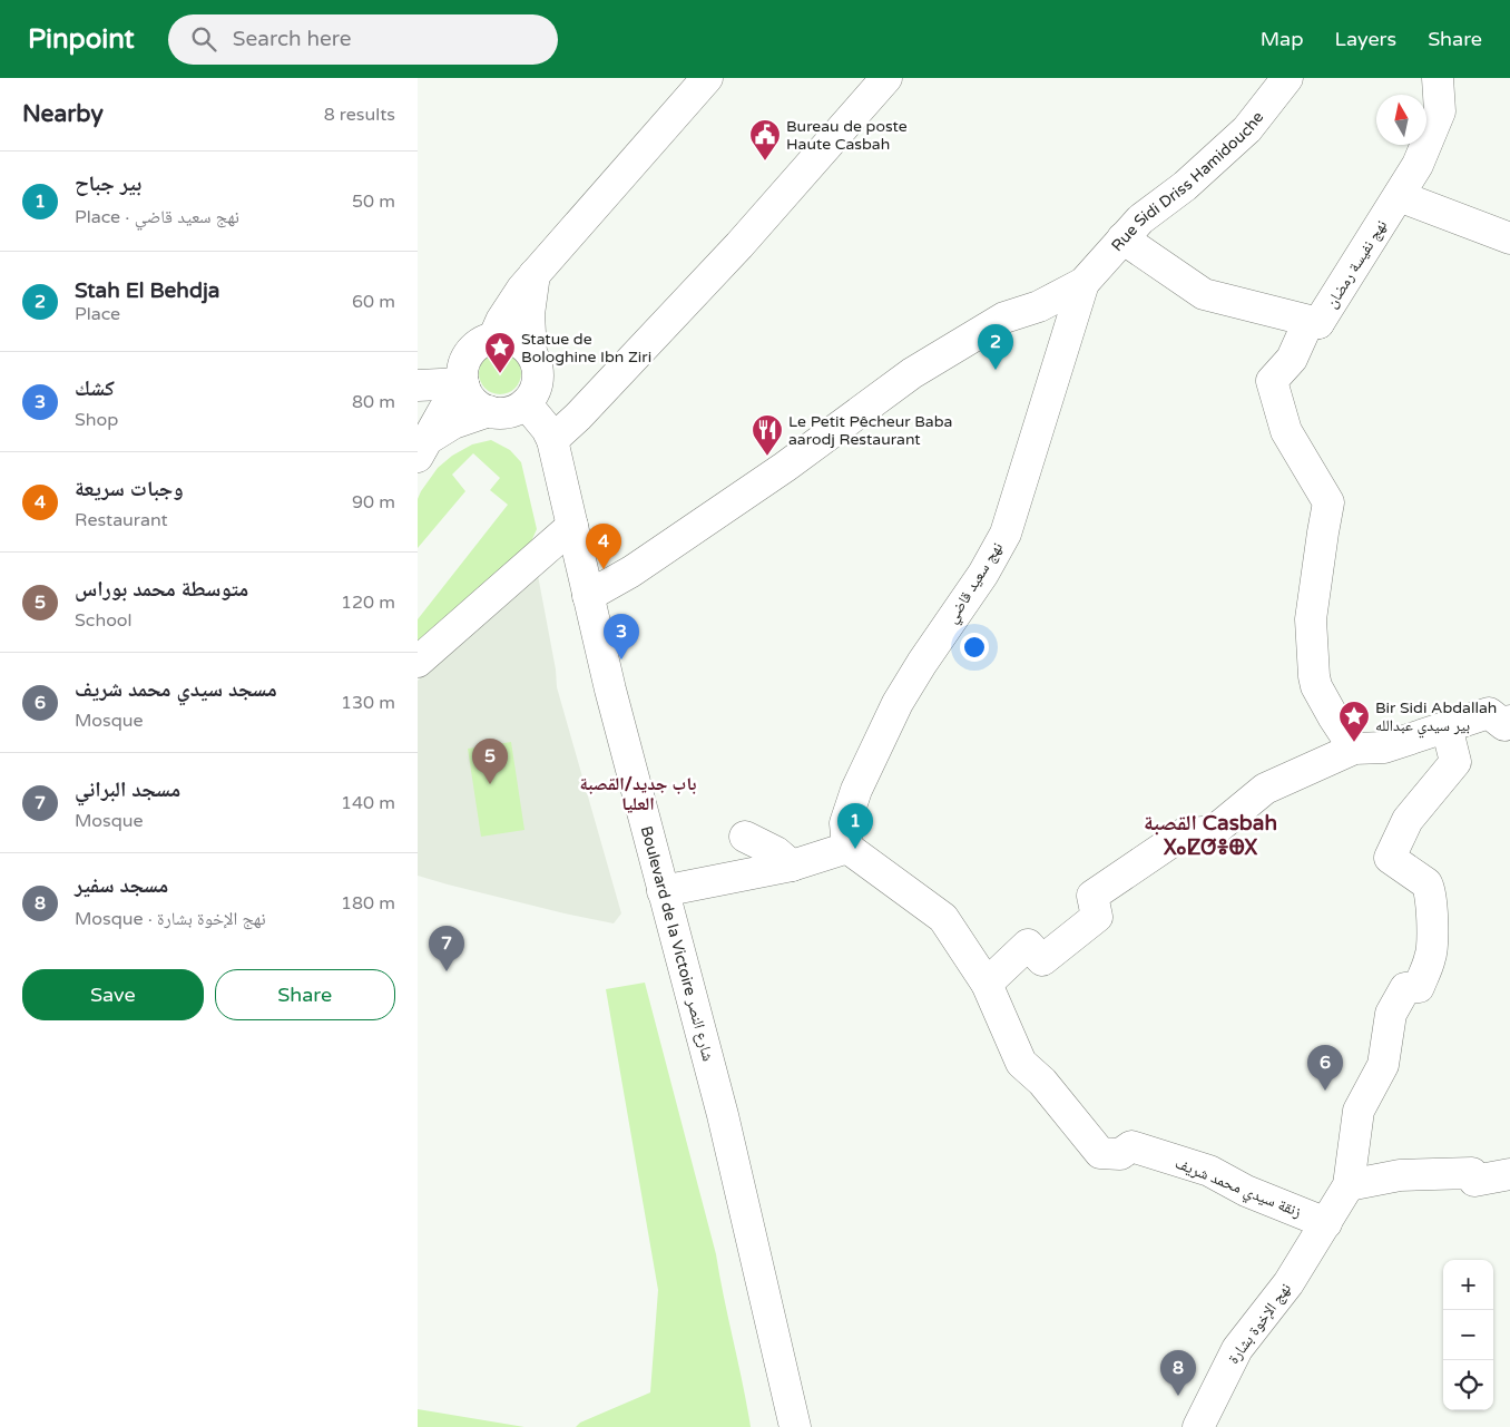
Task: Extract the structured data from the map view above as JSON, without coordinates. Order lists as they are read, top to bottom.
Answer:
{
  "streets": {
    "street": [
      "Rue Sidi Driss Hamidouche",
      "نهج نفيسة رمضان",
      "نهج سعيد قاضي",
      "Boulevard de la Victoire شارع النصر",
      "زنقة سيدي محمد شريف",
      "نهج الإخوة بشارة"
    ]
  },
  "crossings": [
    ["Rue Sidi Driss Hamidouche", "نهج سعيد قاضي"],
    ["زنقة سيدي محمد شريف", "نهج الإخوة بشارة"]
  ],
  "districts": ["باب جديد/القصبة العليا", "القصبة Casbah ⵝⴰⵇⵚⴻⴲⵝ"],
  "places": {
    "public building": ["Bureau de poste Haute Casbah"],
    "place": ["Statue de Bologhine Ibn Ziri", "Bir Sidi Abdallah بير سيدي عبدالله"],
    "restaurant": ["Le Petit Pêcheur Baba aarodj Restaurant"]
  },
  "north": "top",
  "page": {
    "header": "Pinpoint",
    "search": "Search here",
    "nav": ["Map", "Layers", "Share"],
    "heading": ["Nearby", "8 results"],
    "list": [
      {
        "mark": "1",
        "name": "بير جباح",
        "note": "Place · نهج سعيد قاضي",
        "value": "50 m"
      },
      {
        "mark": "2",
        "name": "Stah El Behdja",
        "note": "Place",
        "value": "60 m"
      },
      {
        "mark": "3",
        "name": "كشك",
        "note": "Shop",
        "value": "80 m"
      },
      {
        "mark": "4",
        "name": "وجبات سريعة",
        "note": "Restaurant",
        "value": "90 m"
      },
      {
        "mark": "5",
        "name": "متوسطة محمد بوراس",
        "note": "School",
        "value": "120 m"
      },
      {
        "mark": "6",
        "name": "مسجد سيدي محمد شريف",
        "note": "Mosque",
        "value": "130 m"
      },
      {
        "mark": "7",
        "name": "مسجد البراني",
        "note": "Mosque",
        "value": "140 m"
      },
      {
        "mark": "8",
        "name": "مسجد سفير",
        "note": "Mosque · نهج الإخوة بشارة",
        "value": "180 m"
      }
    ],
    "pins": [
      "2",
      "4",
      "3",
      "5",
      "1",
      "7",
      "6",
      "8"
    ],
    "buttons": ["Save", "Share"],
    "map_buttons": ["+", "−"]
  }
}
